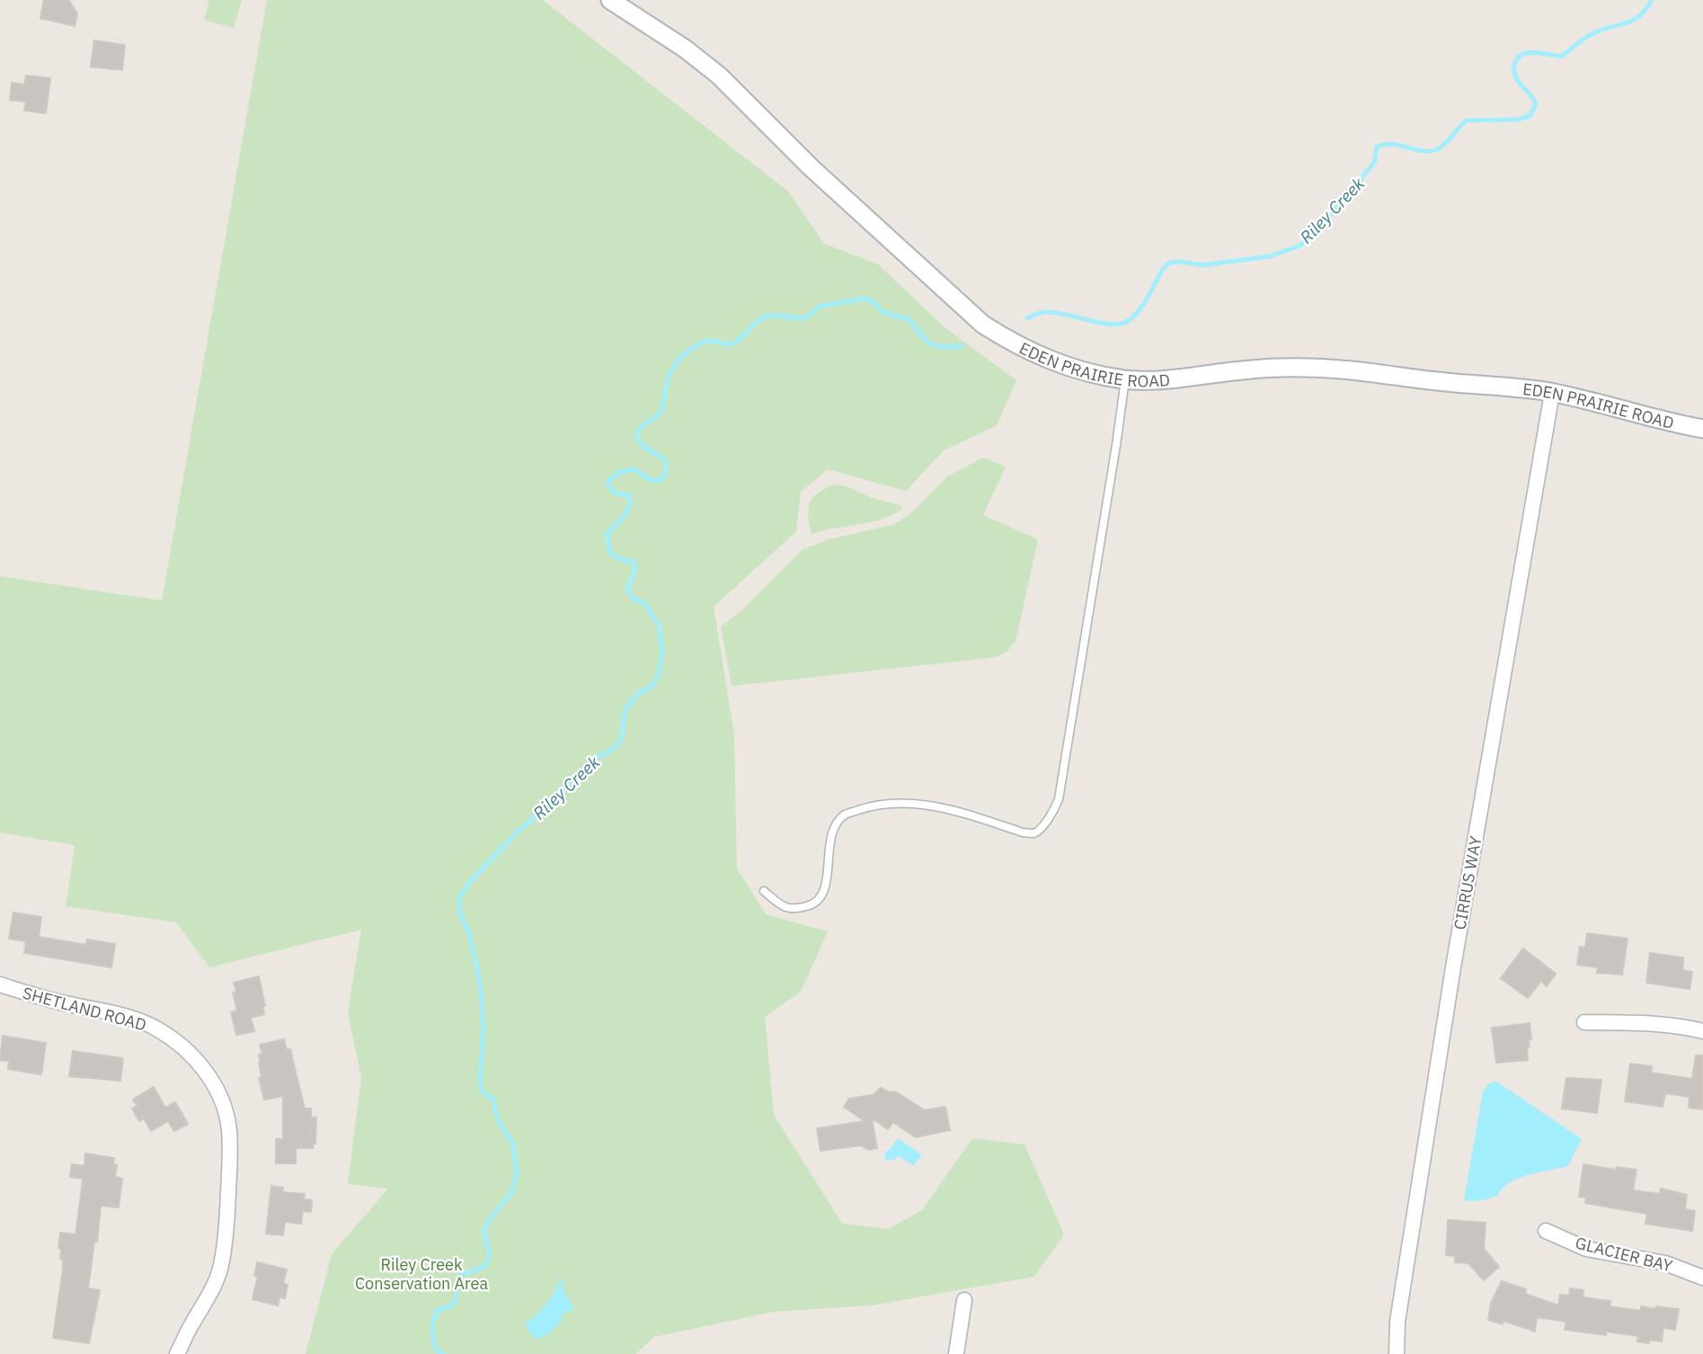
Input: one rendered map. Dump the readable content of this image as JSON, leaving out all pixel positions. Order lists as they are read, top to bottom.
{
  "streets": {
    "street": [
      "EDEN PRAIRIE ROAD",
      "CIRRUS WAY",
      "SHETLAND ROAD",
      "GLACIER BAY"
    ]
  },
  "crossings": [
    ["EDEN PRAIRIE ROAD", "CIRRUS WAY"]
  ],
  "water": ["Riley Creek"],
  "parks": ["Riley Creek Conservation Area"]
}
